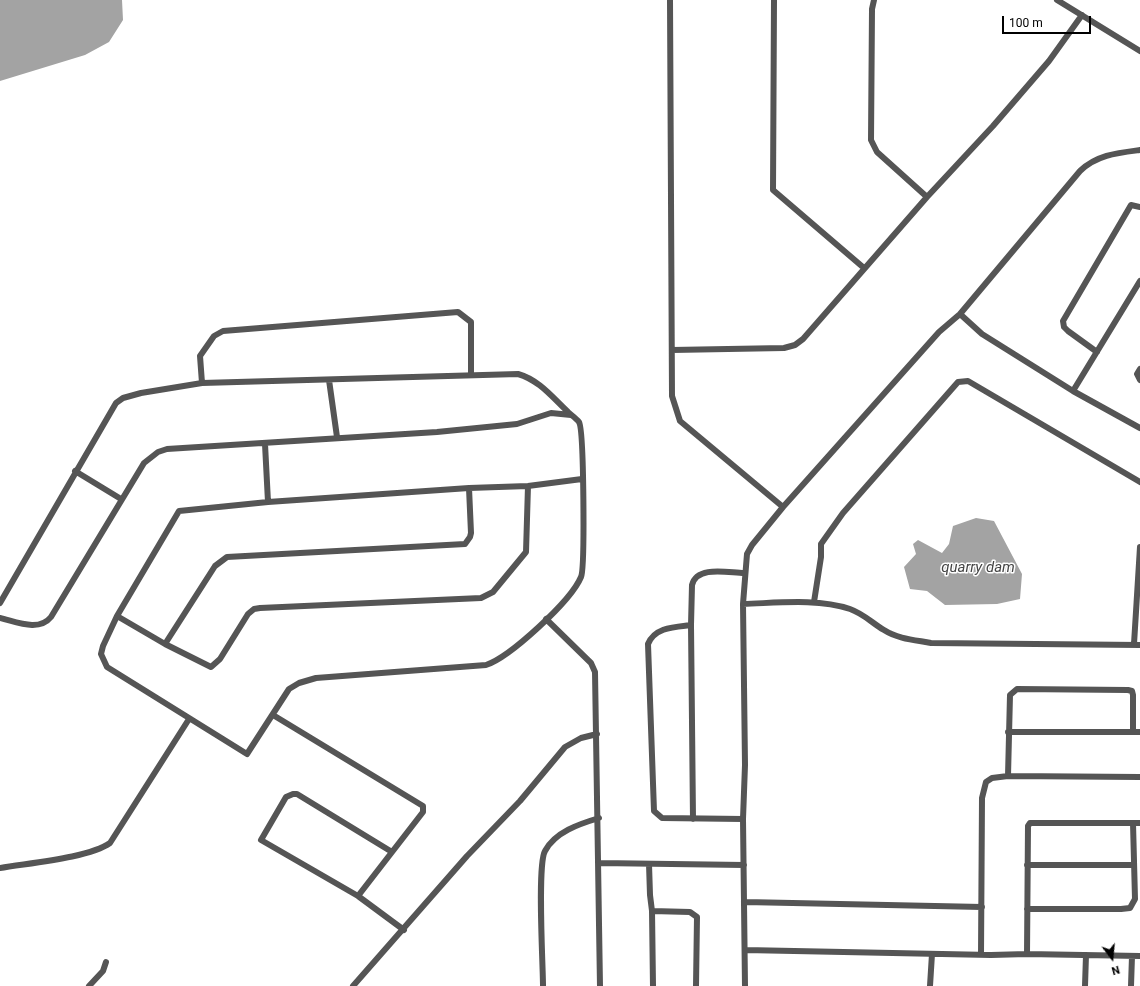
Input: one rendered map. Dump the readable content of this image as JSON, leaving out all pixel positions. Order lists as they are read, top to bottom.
{
  "water": ["quarry dam"],
  "scale_bar": "100 m",
  "north": "bottom"
}
